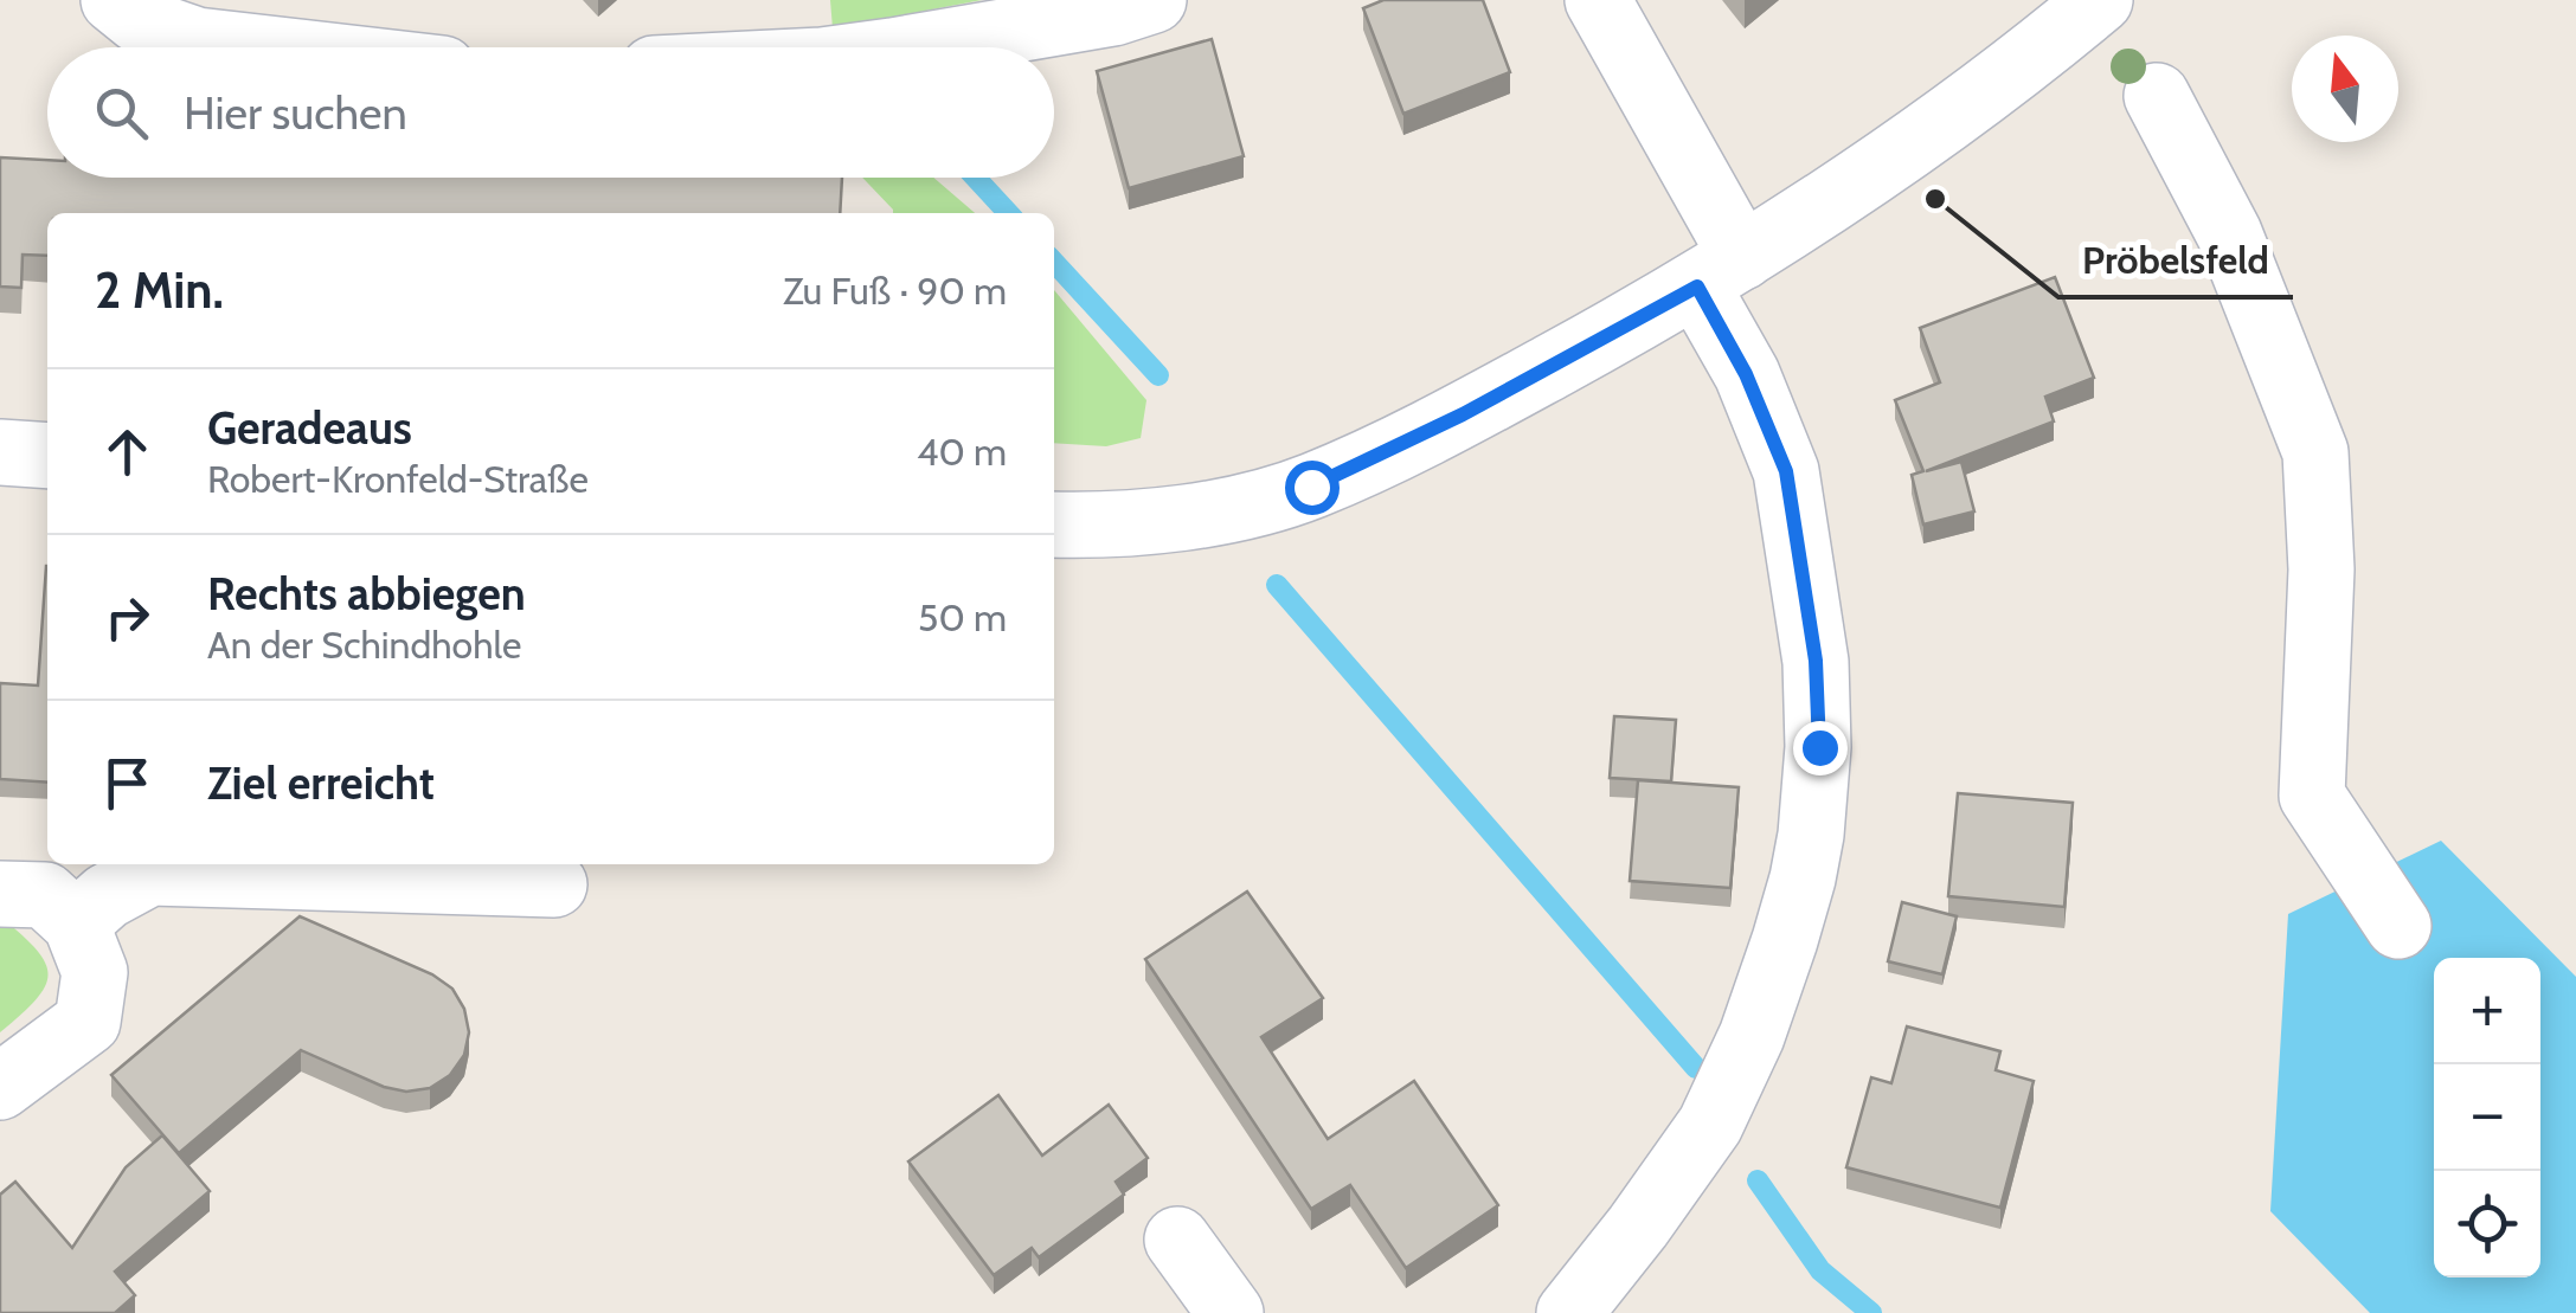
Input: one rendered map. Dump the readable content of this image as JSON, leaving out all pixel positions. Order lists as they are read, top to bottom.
{
  "places": ["Pröbelsfeld"],
  "north": "top",
  "page": {
    "search": "Hier suchen",
    "heading": ["2 Min.", "Zu Fuß · 90 m"],
    "list": [
      ["Geradeaus", "Robert-Kronfeld-Straße", "40 m"],
      ["Rechts abbiegen", "An der Schindhohle", "50 m"],
      "Ziel erreicht"
    ],
    "map_buttons": ["+", "−"]
  }
}
